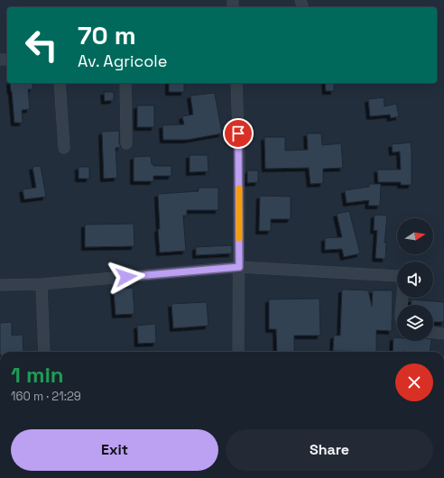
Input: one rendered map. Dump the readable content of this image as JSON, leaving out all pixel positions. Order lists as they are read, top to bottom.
{
  "north": "right",
  "page": {
    "turn": ["70 m", "Av. Agricole"],
    "heading": ["1 min", "160 m · 21:29"],
    "buttons": ["Exit", "Share"]
  }
}
